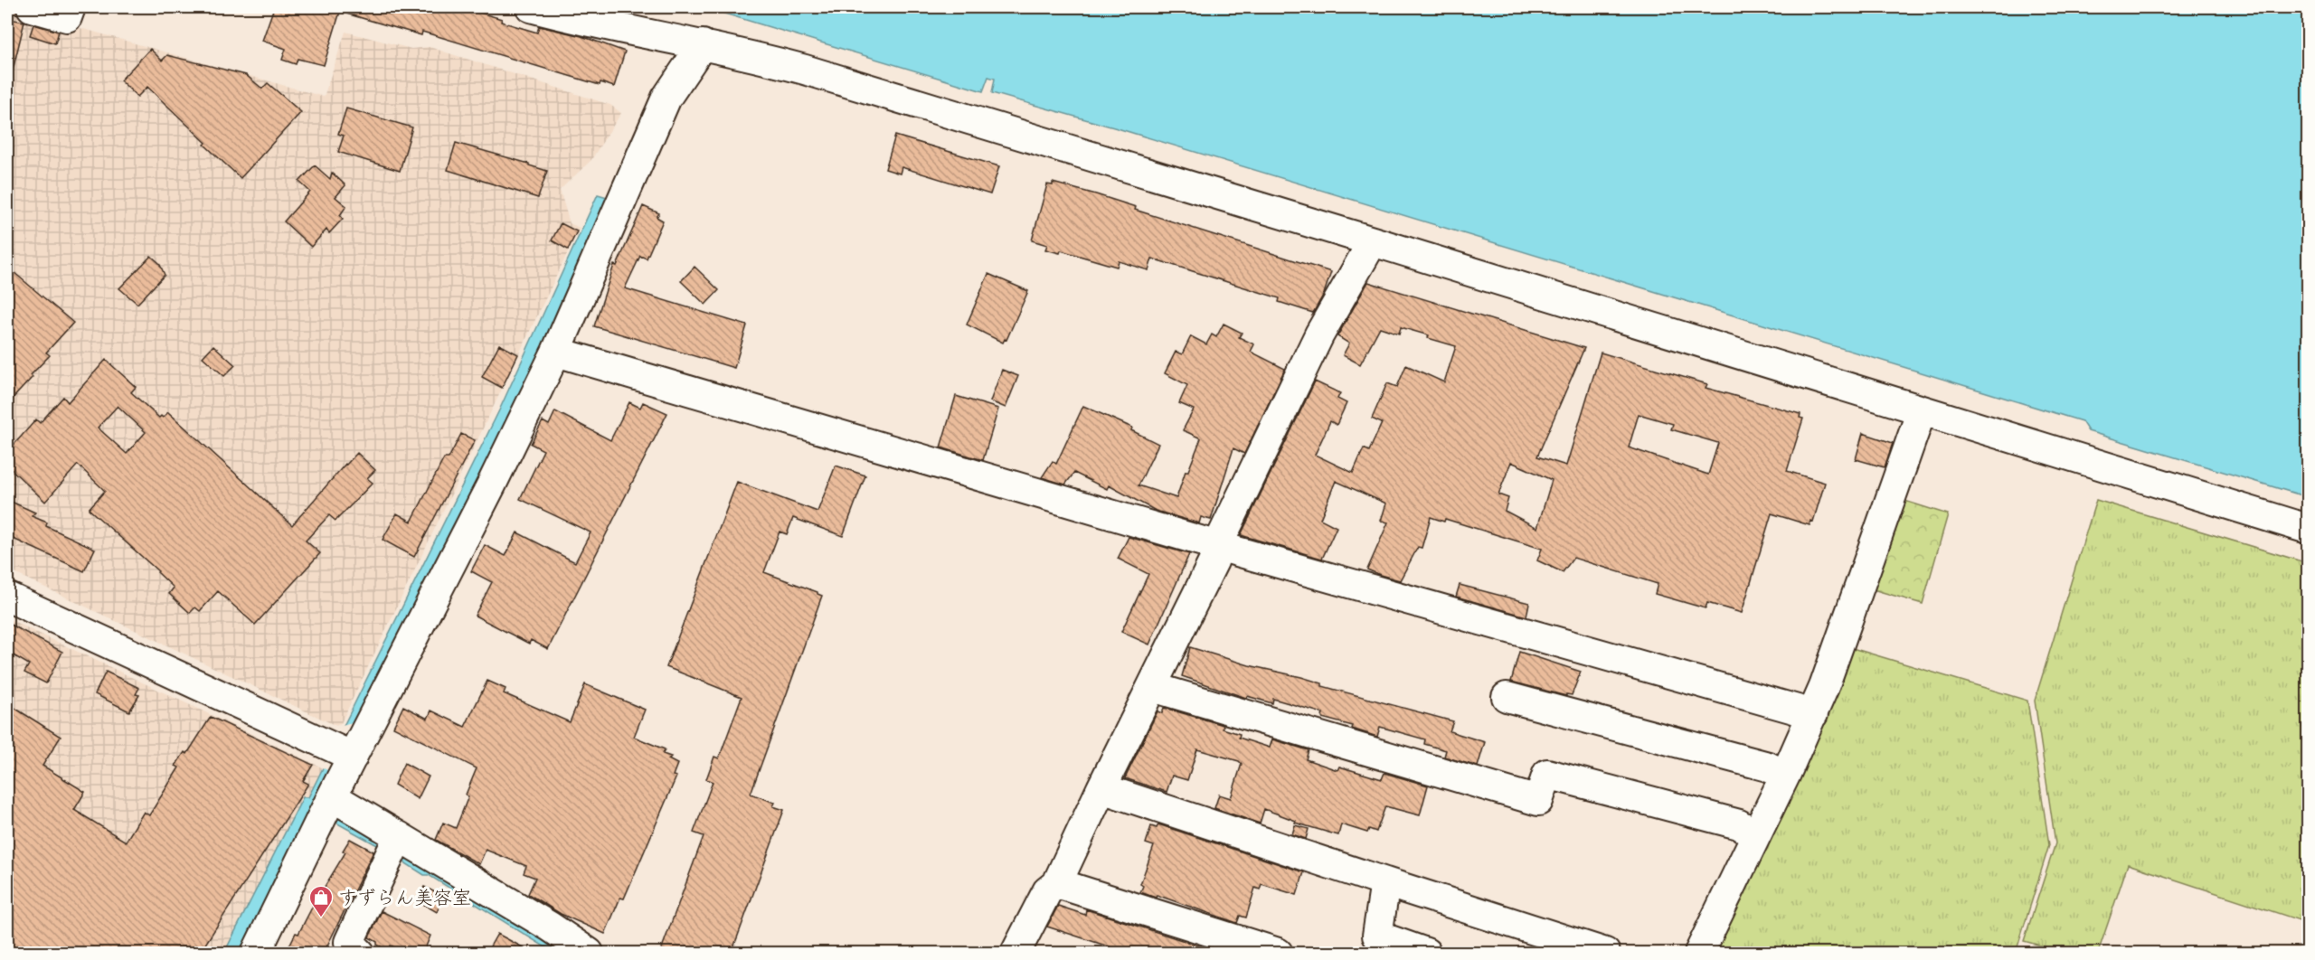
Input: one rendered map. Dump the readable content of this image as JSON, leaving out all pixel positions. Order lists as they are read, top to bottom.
{
  "places": {
    "shop": ["すずらん美容室"]
  }
}
